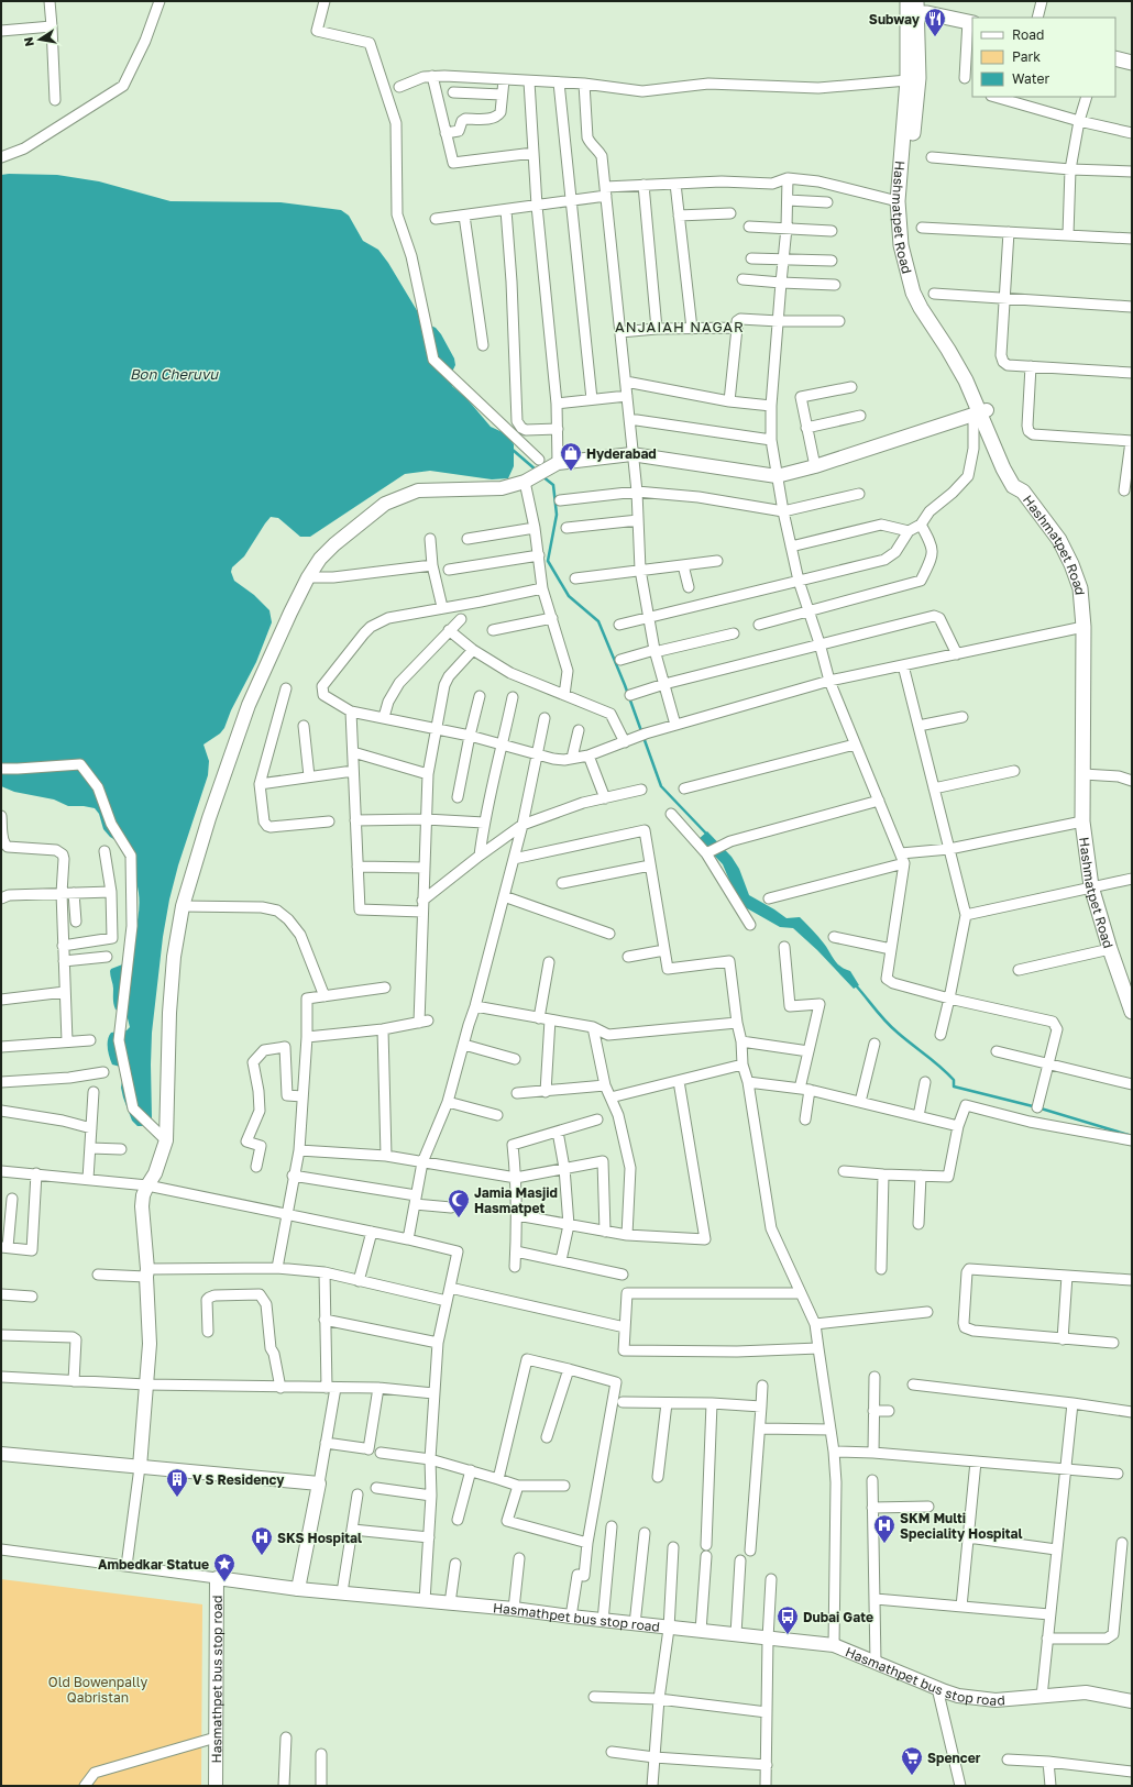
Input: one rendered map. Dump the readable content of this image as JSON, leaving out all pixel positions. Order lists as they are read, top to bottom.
{
  "streets": {
    "main road": ["Hashmatpet Road"],
    "street": ["Hasmathpet bus stop road"]
  },
  "districts": ["ANJAIAH NAGAR"],
  "water": ["Bon Cheruvu"],
  "parks": ["Old Bowenpally Qabristan"],
  "places": {
    "restaurant": ["Subway"],
    "shop": ["Hyderabad"],
    "mosque": ["Jamia Masjid Hasmatpet"],
    "building": ["V S Residency"],
    "hospital": ["SKM Multi Speciality Hospital", "SKS Hospital"],
    "place": ["Ambedkar Statue"],
    "bus stop": ["Dubai Gate"],
    "supermarket": ["Spencer"]
  },
  "legend": ["Road", "Park", "Water"],
  "north": "left"
}
